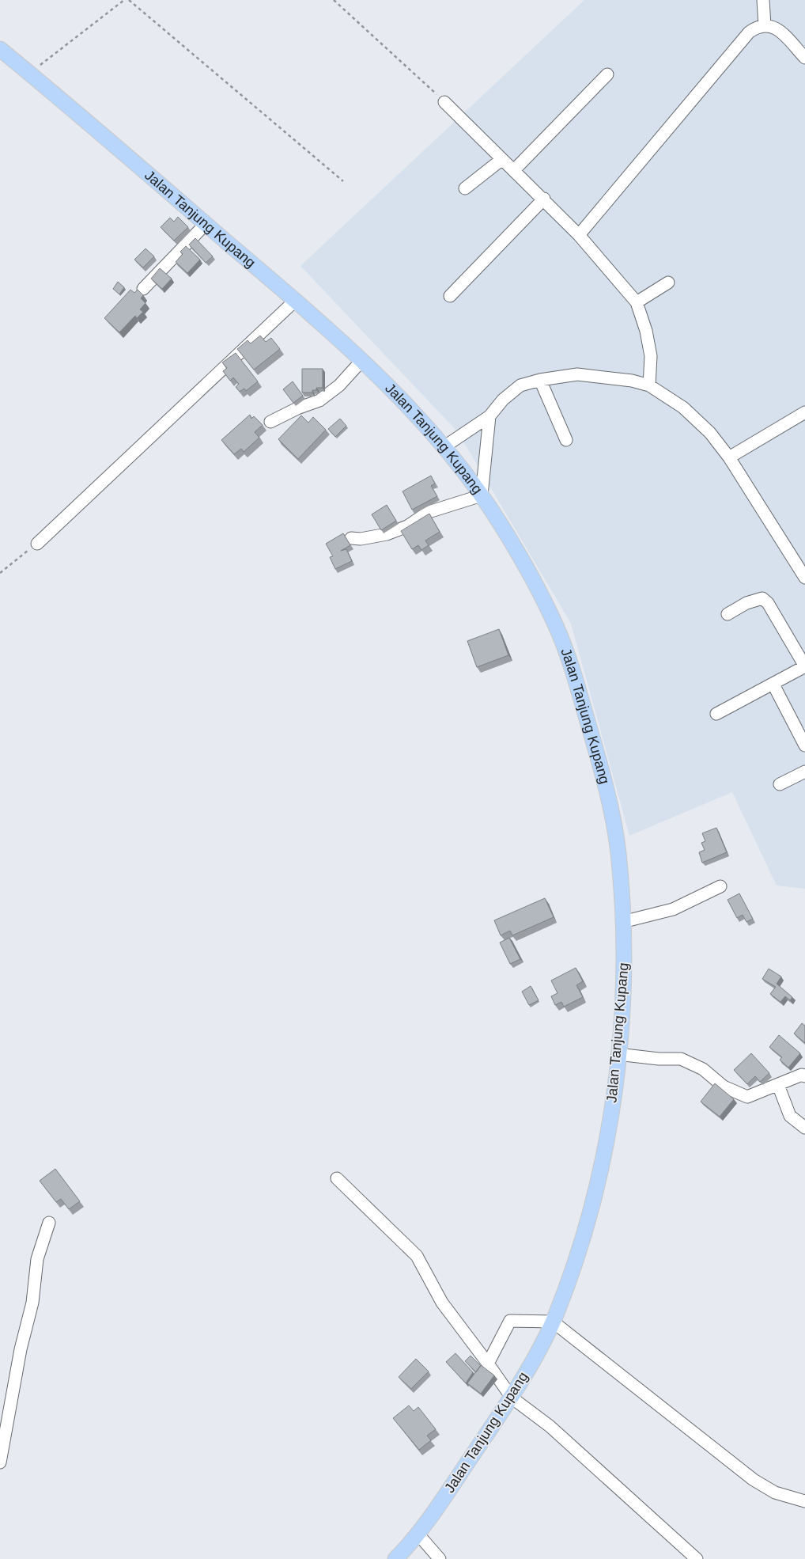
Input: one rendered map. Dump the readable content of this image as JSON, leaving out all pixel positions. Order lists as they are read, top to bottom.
{
  "streets": {
    "main road": ["Jalan Tanjung Kupang"]
  }
}
